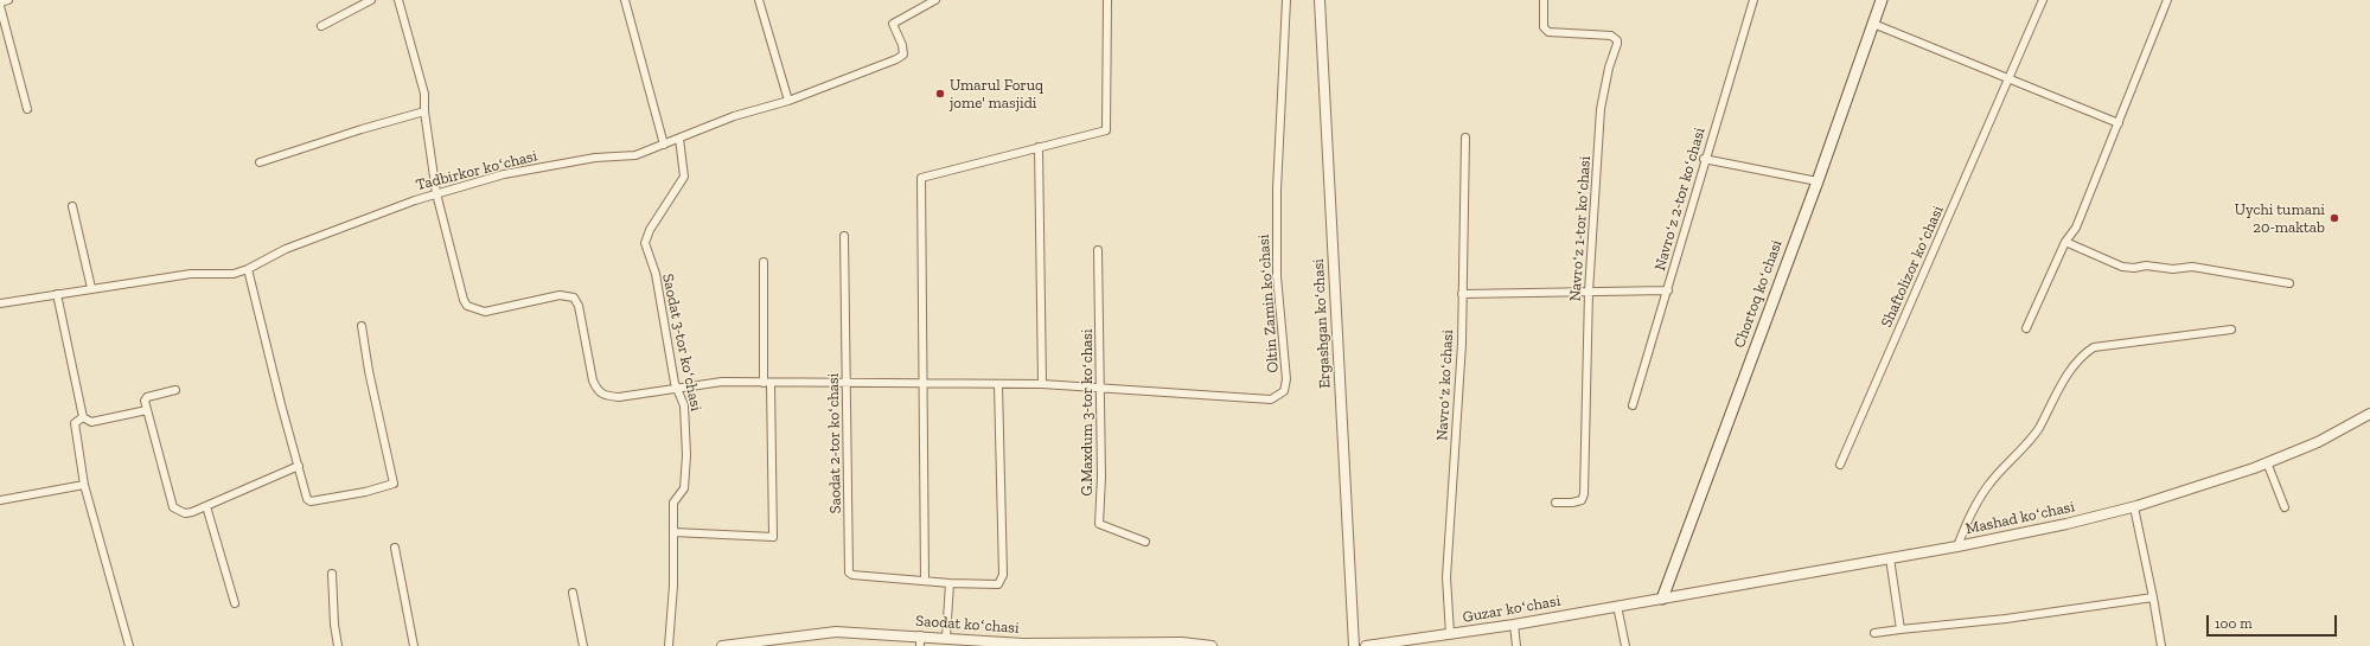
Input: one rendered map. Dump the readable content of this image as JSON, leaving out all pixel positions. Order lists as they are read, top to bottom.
{
  "streets": {
    "main road": ["Chortoq koʻchasi"],
    "street": [
      "Tadbirkor koʻchasi",
      "Navroʻz 2-tor koʻchasi",
      "Navroʻz 1-tor koʻchasi",
      "Shaftolizor koʻchasi",
      "Oltin Zamin koʻchasi",
      "Ergashgan koʻchasi",
      "Saodat 3-tor koʻchasi",
      "Navroʻz koʻchasi",
      "G.Maxdum 3-tor koʻchasi",
      "Saodat 2-tor koʻchasi",
      "Mashad koʻchasi",
      "Guzar koʻchasi",
      "Saodat koʻchasi"
    ]
  },
  "crossings": [
    ["Tadbirkor koʻchasi", "Saodat 3-tor koʻchasi"],
    ["Chortoq koʻchasi", "Mashad koʻchasi"],
    ["Chortoq koʻchasi", "Guzar koʻchasi"],
    ["Oltin Zamin koʻchasi", "G.Maxdum 3-tor koʻchasi"],
    ["Navroʻz koʻchasi", "Guzar koʻchasi"],
    ["Mashad koʻchasi", "Guzar koʻchasi"]
  ],
  "places": ["Umarul Foruq jome' masjidi", "Uychi tumani 20-maktab"],
  "scale_bar": "100 m"
}
